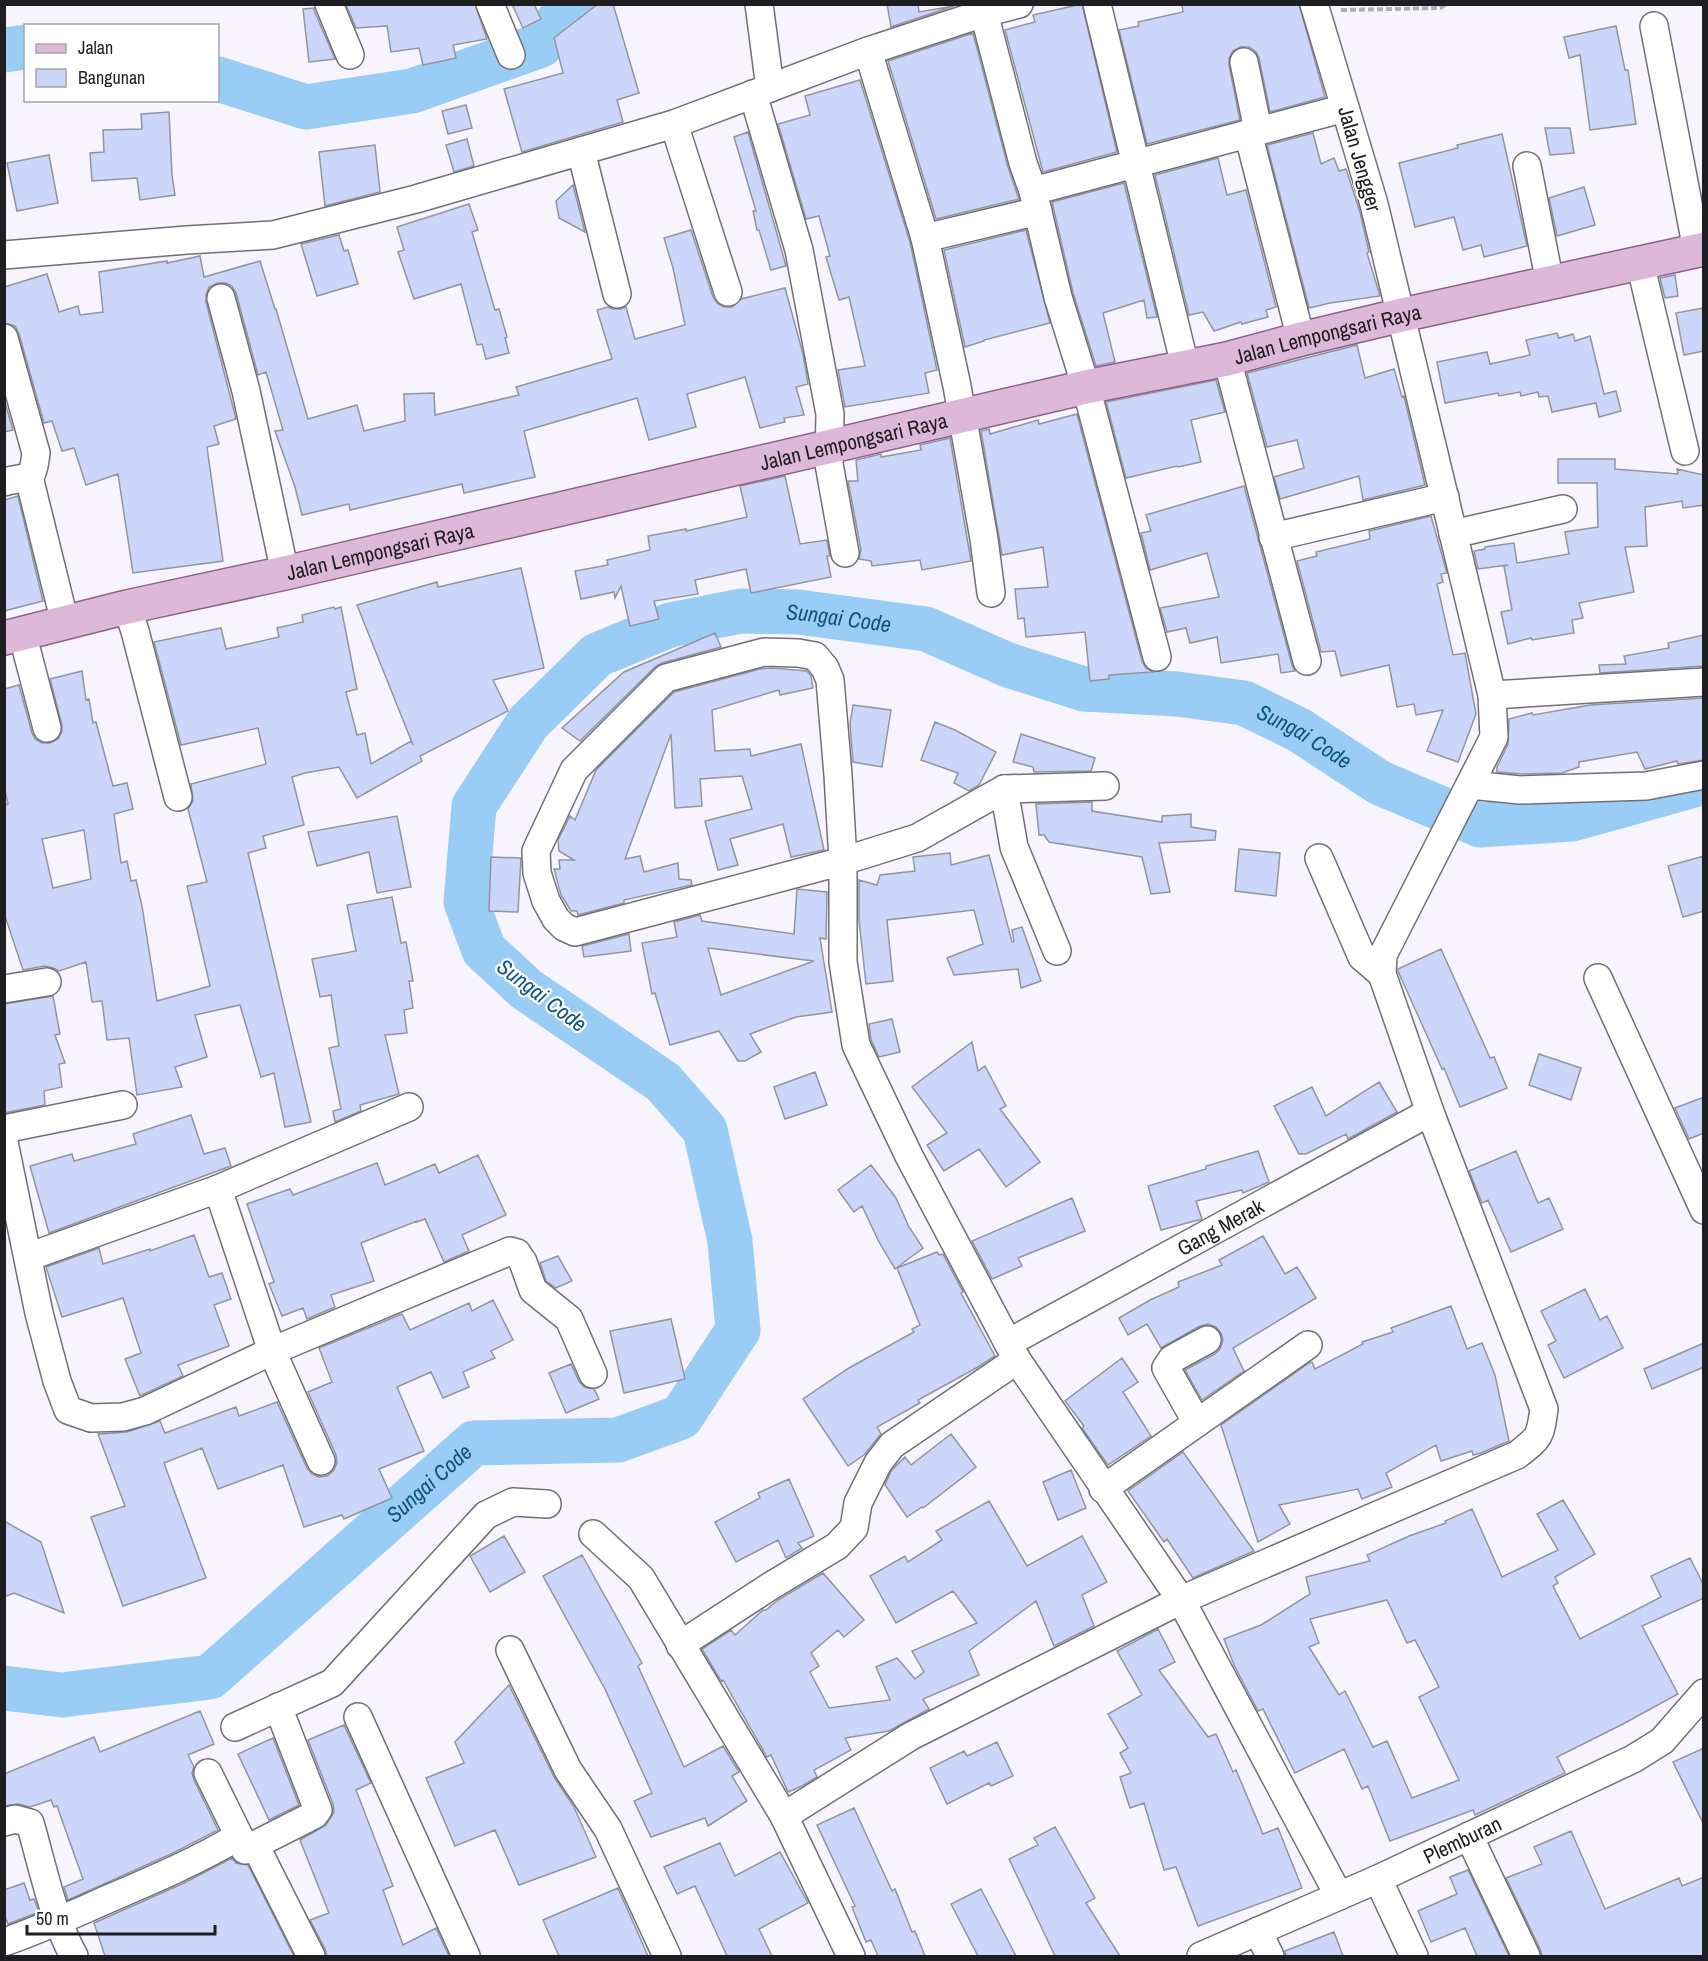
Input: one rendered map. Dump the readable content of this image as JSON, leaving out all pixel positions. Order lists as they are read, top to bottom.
{
  "streets": {
    "main road": ["Jalan Lempongsari Raya"],
    "street": ["Jalan Jengger", "Gang Merak", "Plemburan"]
  },
  "crossings": [
    ["Jalan Jengger", "Jalan Lempongsari Raya"]
  ],
  "water": ["Sungai Code"],
  "legend": ["Jalan", "Bangunan"],
  "scale_bar": "50 m"
}
